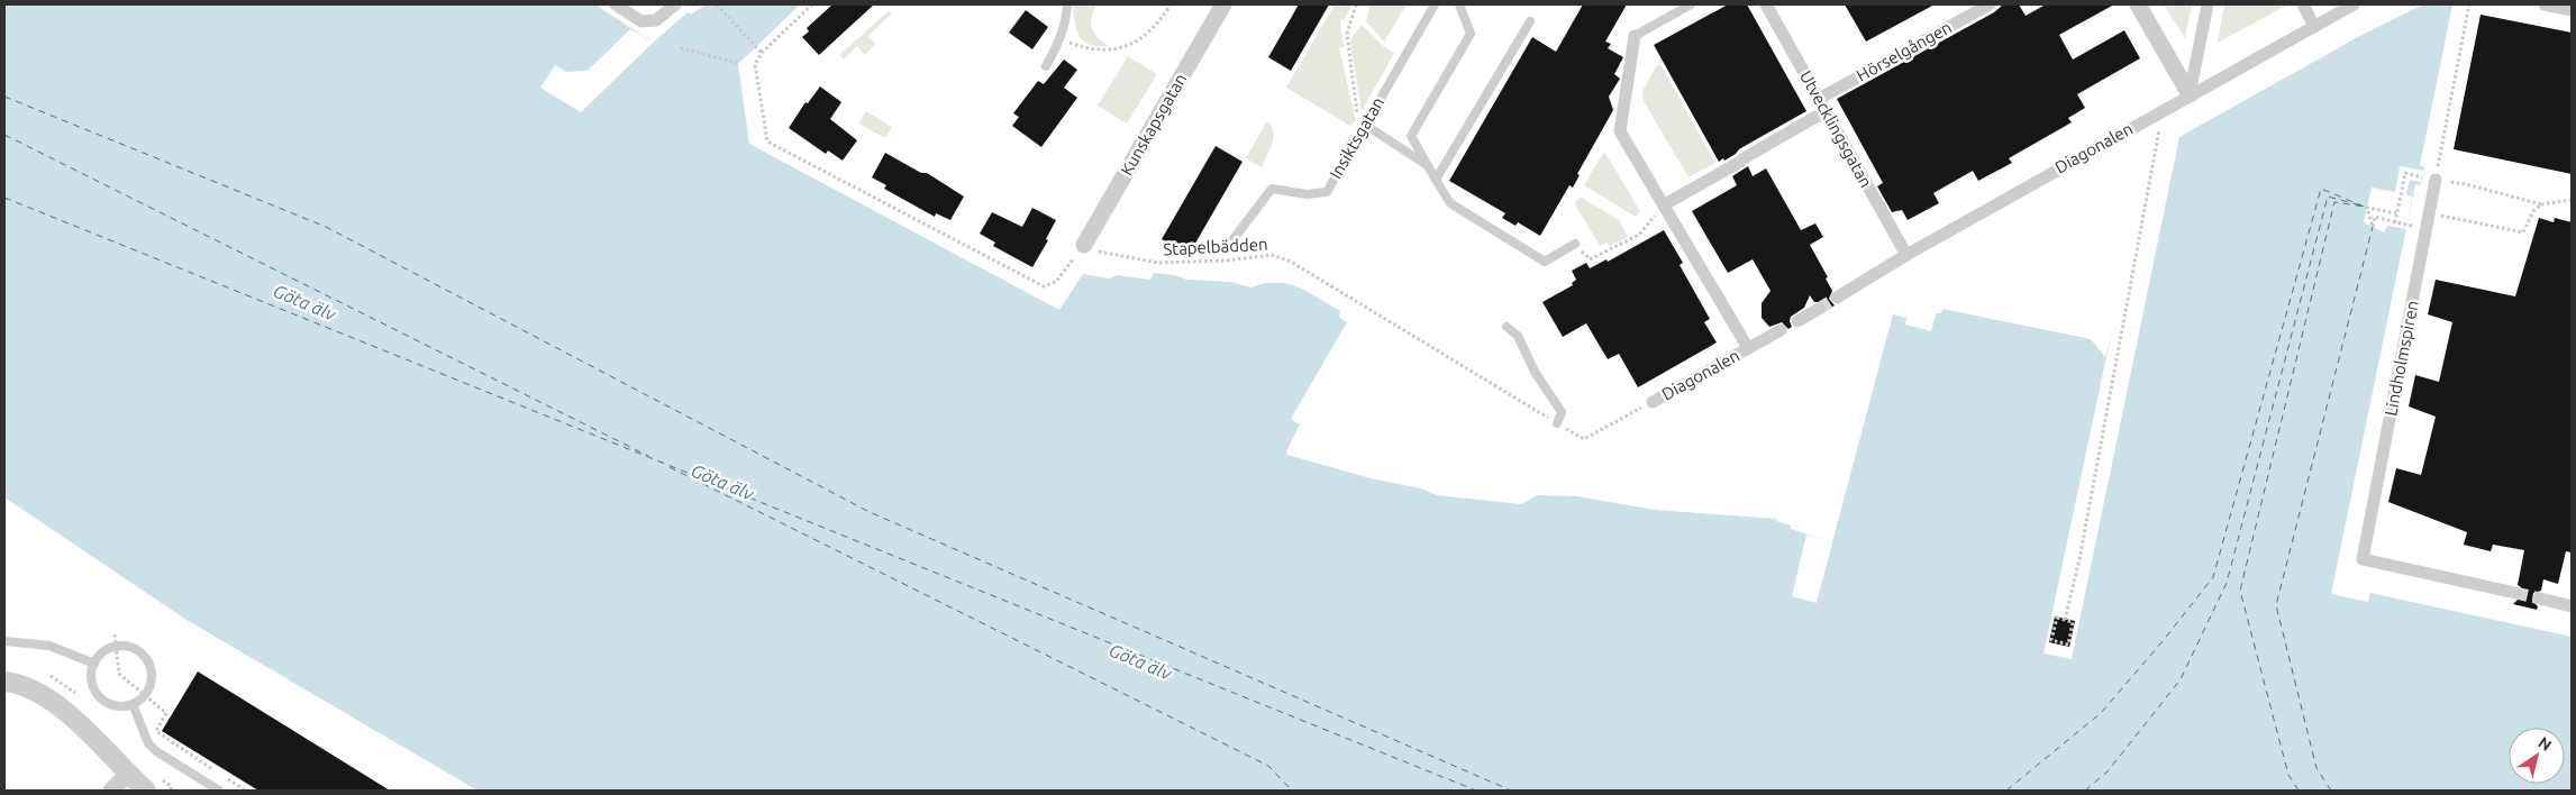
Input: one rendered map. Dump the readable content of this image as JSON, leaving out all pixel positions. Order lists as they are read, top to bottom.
{
  "streets": {
    "street": [
      "Hörselgången",
      "Kunskapsgatan",
      "Utvecklingsgatan",
      "Diagonalen",
      "Lindholmspiren"
    ],
    "lane": ["Insiktsgatan"],
    "path": ["Stapelbädden"]
  },
  "crossings": [
    ["Hörselgången", "Utvecklingsgatan"],
    ["Hörselgången", "Diagonalen"],
    ["Kunskapsgatan", "Stapelbädden"],
    ["Utvecklingsgatan", "Diagonalen"],
    ["Diagonalen", "Stapelbädden"]
  ],
  "water": ["Göta älv"],
  "north": "top right"
}
